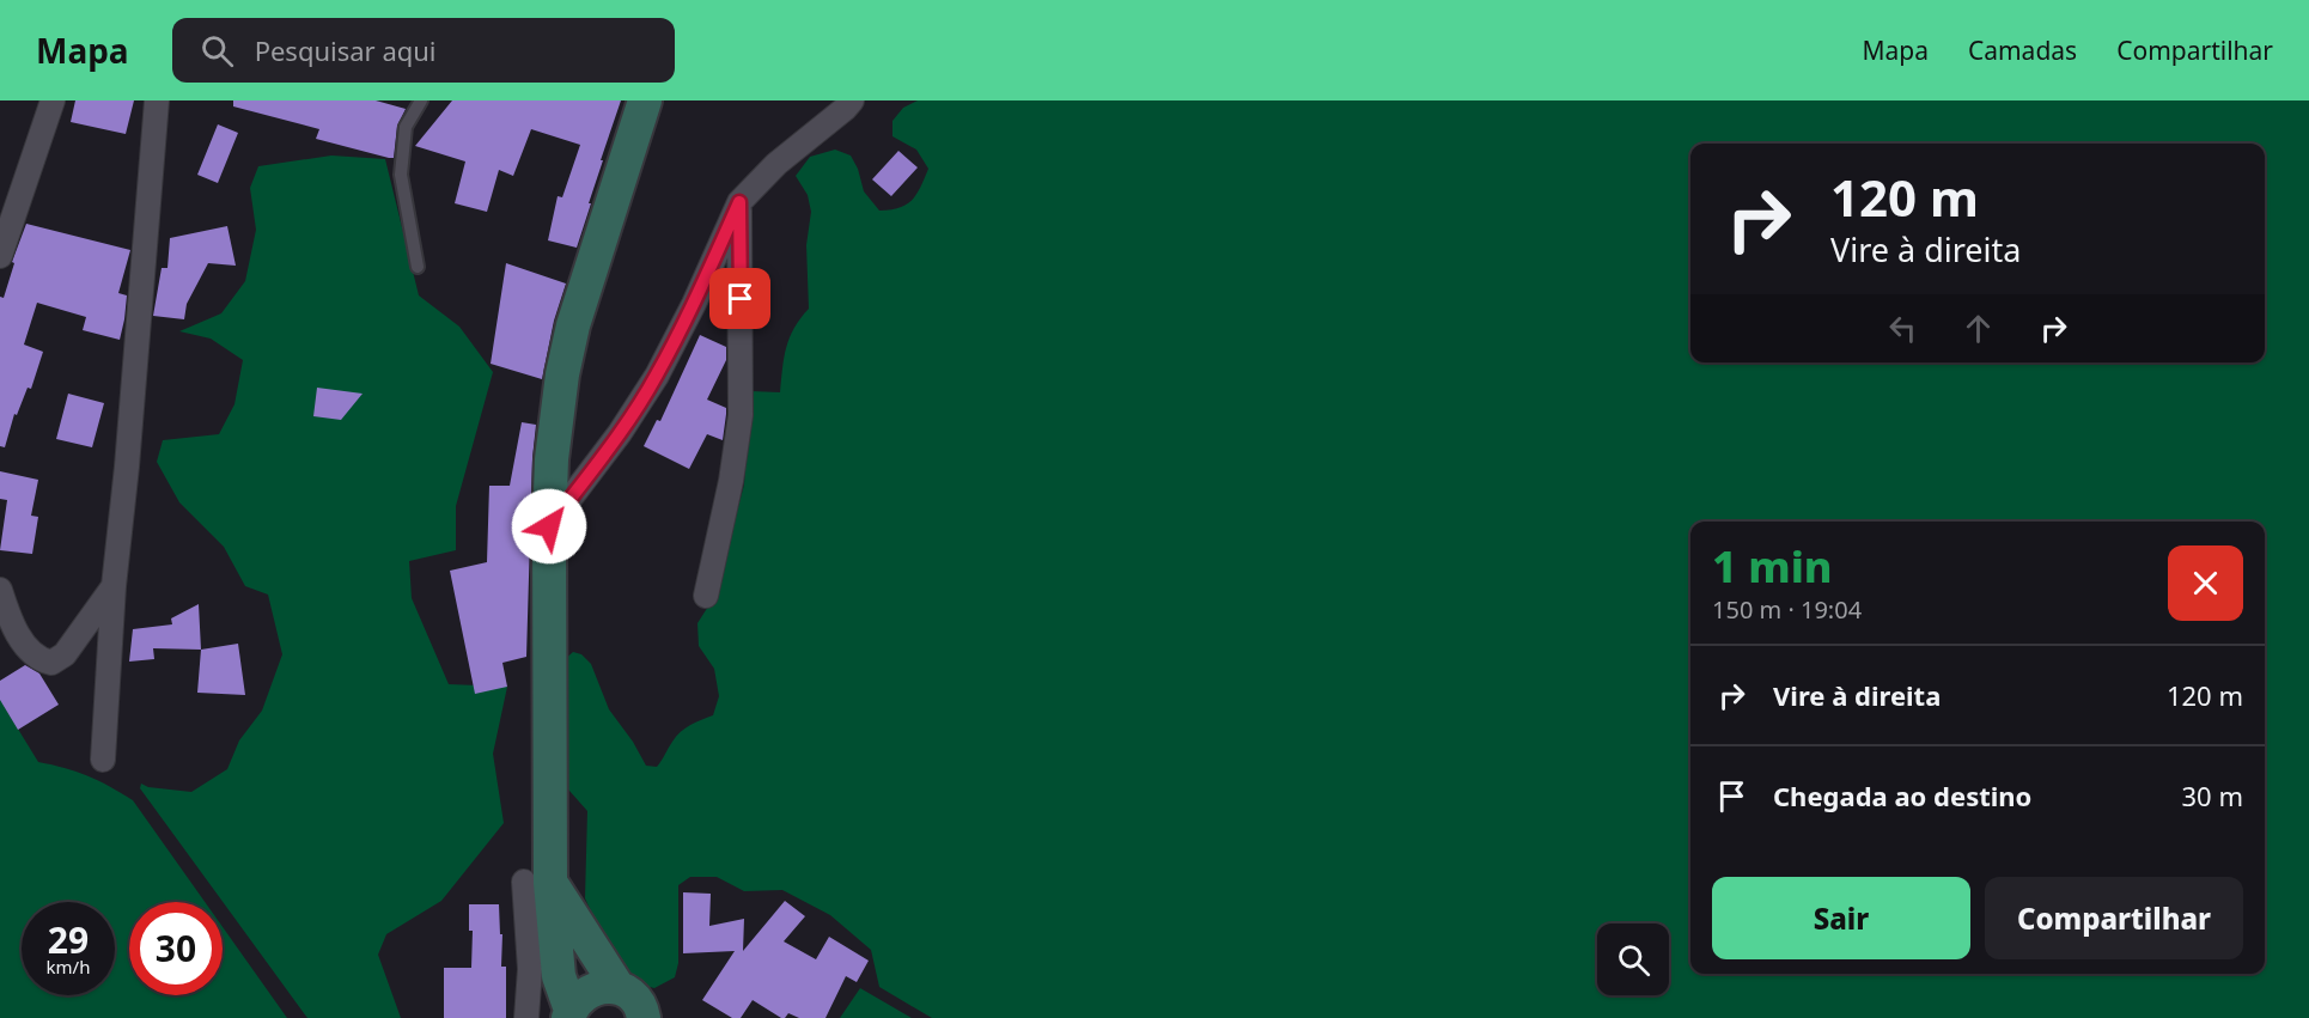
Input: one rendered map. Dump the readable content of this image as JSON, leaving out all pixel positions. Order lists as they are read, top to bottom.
{
  "page": {
    "header": "Mapa",
    "search": "Pesquisar aqui",
    "nav": ["Mapa", "Camadas", "Compartilhar"],
    "turn": ["120 m", "Vire à direita"],
    "heading": ["1 min", "150 m · 19:04"],
    "list": [
      {
        "name": "Vire à direita",
        "value": "120 m"
      },
      {
        "name": "Chegada ao destino",
        "value": "30 m"
      }
    ],
    "buttons": ["Sair", "Compartilhar"],
    "speed": "29 km/h",
    "limit": "30"
  }
}
